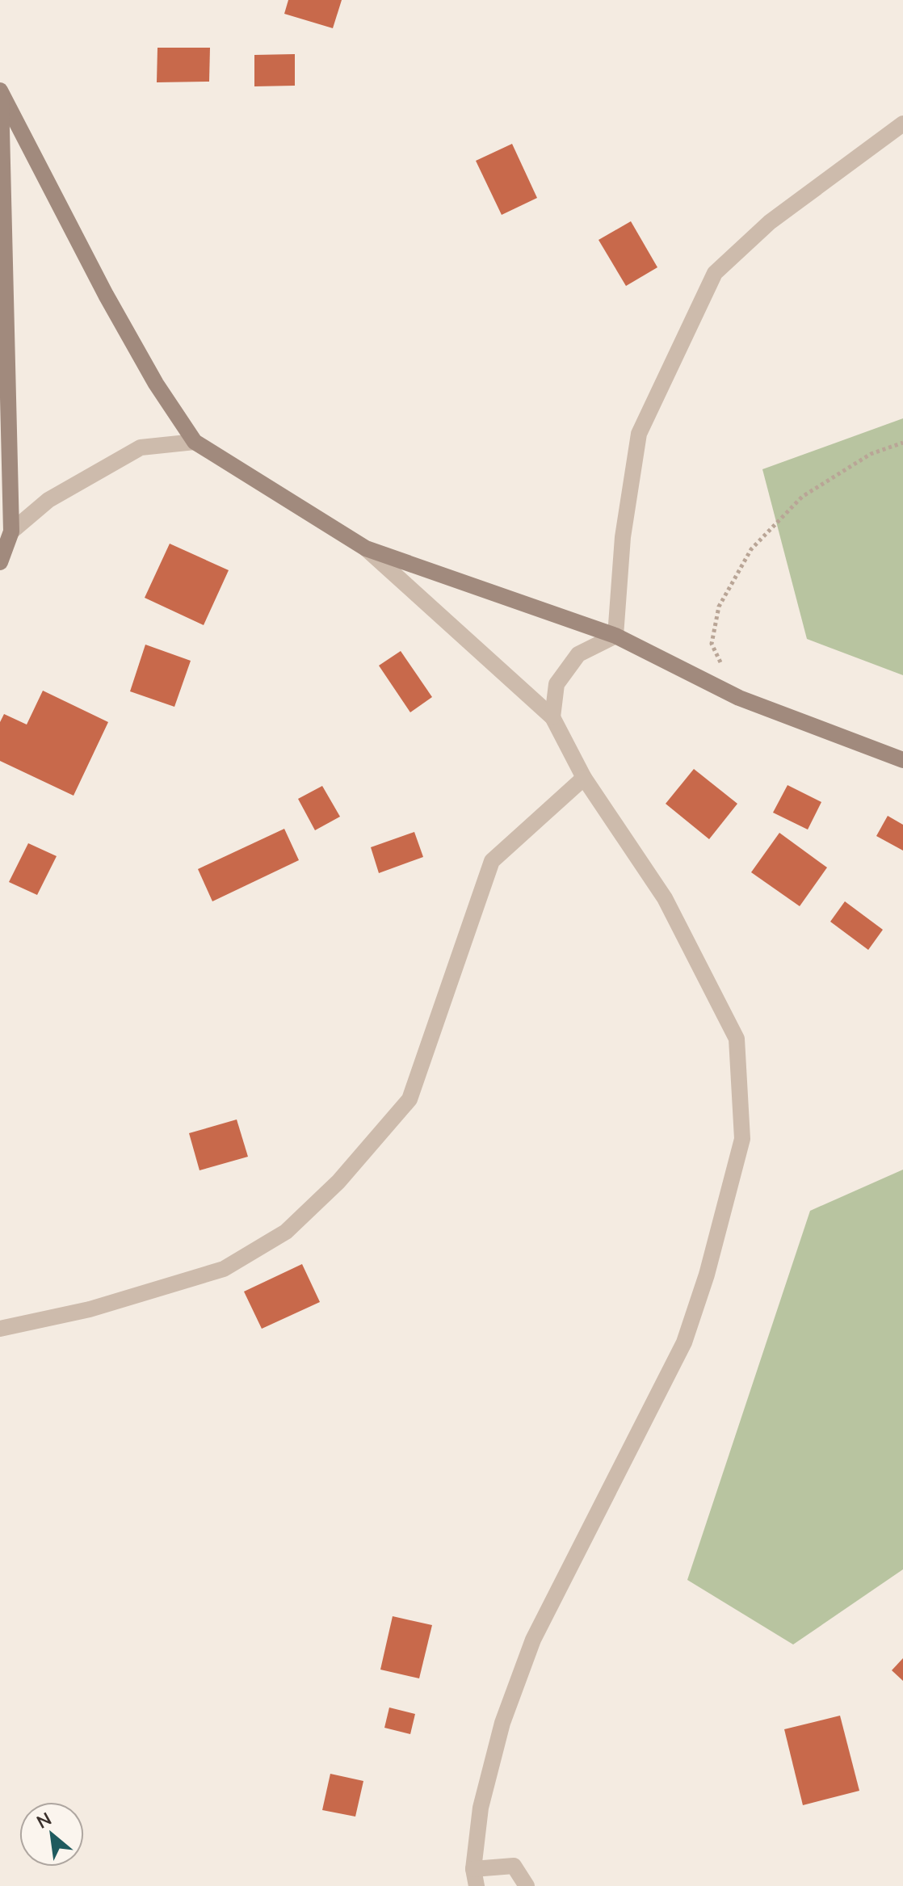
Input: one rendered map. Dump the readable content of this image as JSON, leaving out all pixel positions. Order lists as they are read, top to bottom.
{
  "north": "top left"
}
